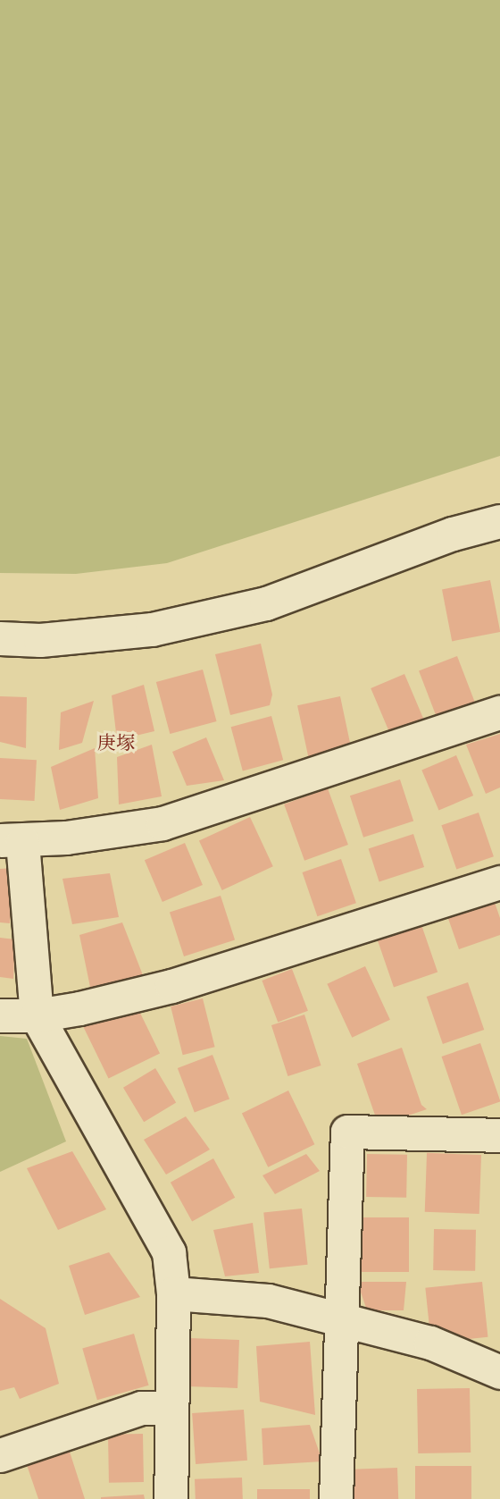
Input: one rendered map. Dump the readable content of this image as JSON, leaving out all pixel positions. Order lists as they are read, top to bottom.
{
  "districts": ["庚塚"]
}
